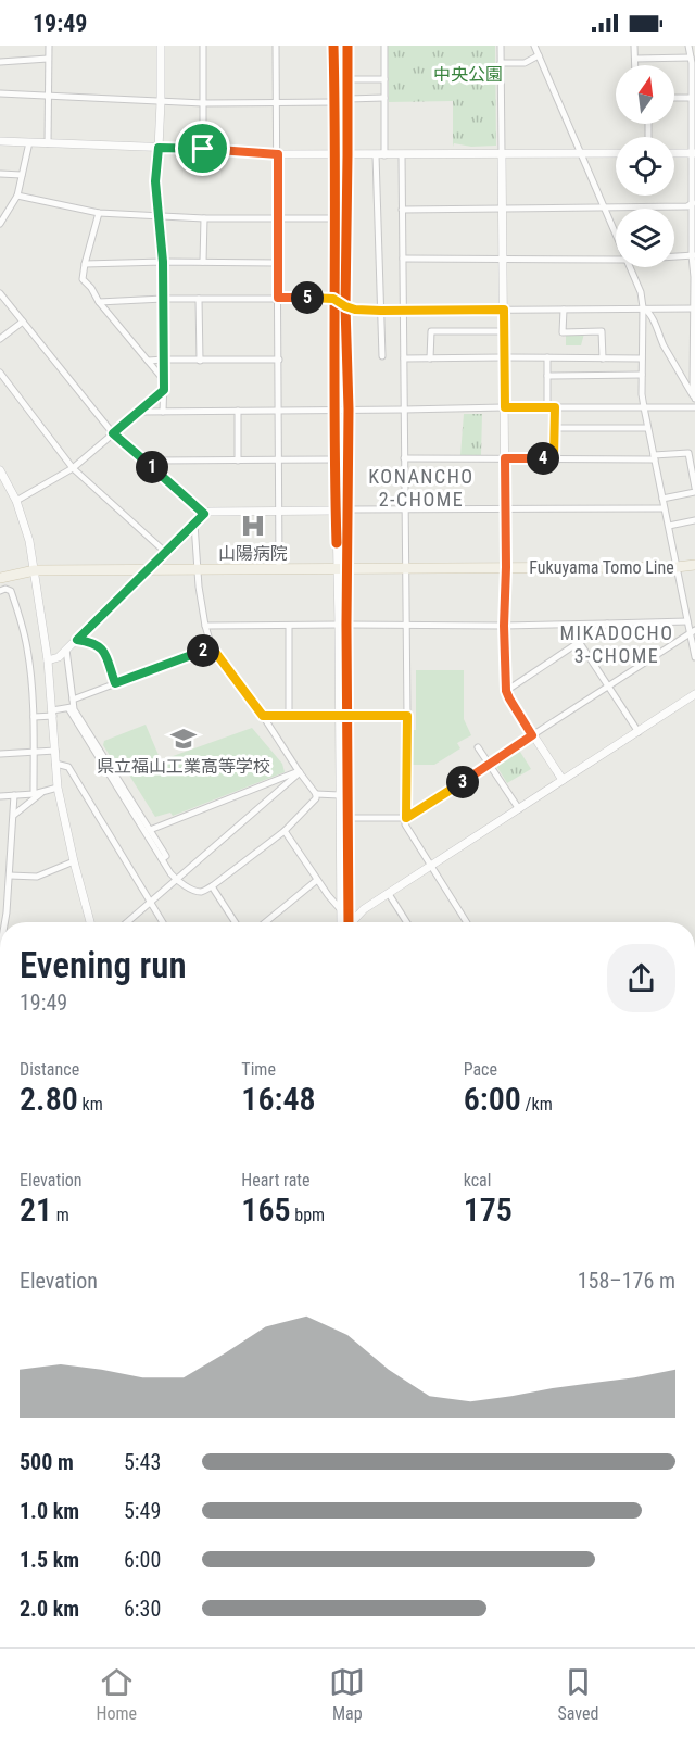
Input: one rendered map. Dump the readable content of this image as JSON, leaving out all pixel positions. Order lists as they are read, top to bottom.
{
  "streets": {
    "main road": ["Fukuyama Tomo Line"]
  },
  "districts": ["KONANCHO 2-CHOME", "MIKADOCHO 3-CHOME"],
  "parks": ["中央公園"],
  "places": {
    "hospital": ["山陽病院"],
    "school or university": ["県立福山工業高等学校"]
  },
  "north": "top",
  "page": {
    "status": "19:49",
    "pins": [
      "5",
      "4",
      "1",
      "2",
      "3"
    ],
    "heading": ["Evening run", "19:49"],
    "stats": [
      ["Distance", "2.80 km"],
      ["Time", "16:48"],
      ["Pace", "6:00 /km"],
      ["Elevation", "21 m"],
      ["Heart rate", "165 bpm"],
      ["kcal", "175"]
    ],
    "chart": ["Elevation", "158–176 m"],
    "list": [
      {
        "name": "500 m",
        "note": "5:43"
      },
      {
        "name": "1.0 km",
        "note": "5:49"
      },
      {
        "name": "1.5 km",
        "note": "6:00"
      },
      {
        "name": "2.0 km",
        "note": "6:30"
      }
    ],
    "tabs": ["Home", "Map", "Saved"]
  }
}
